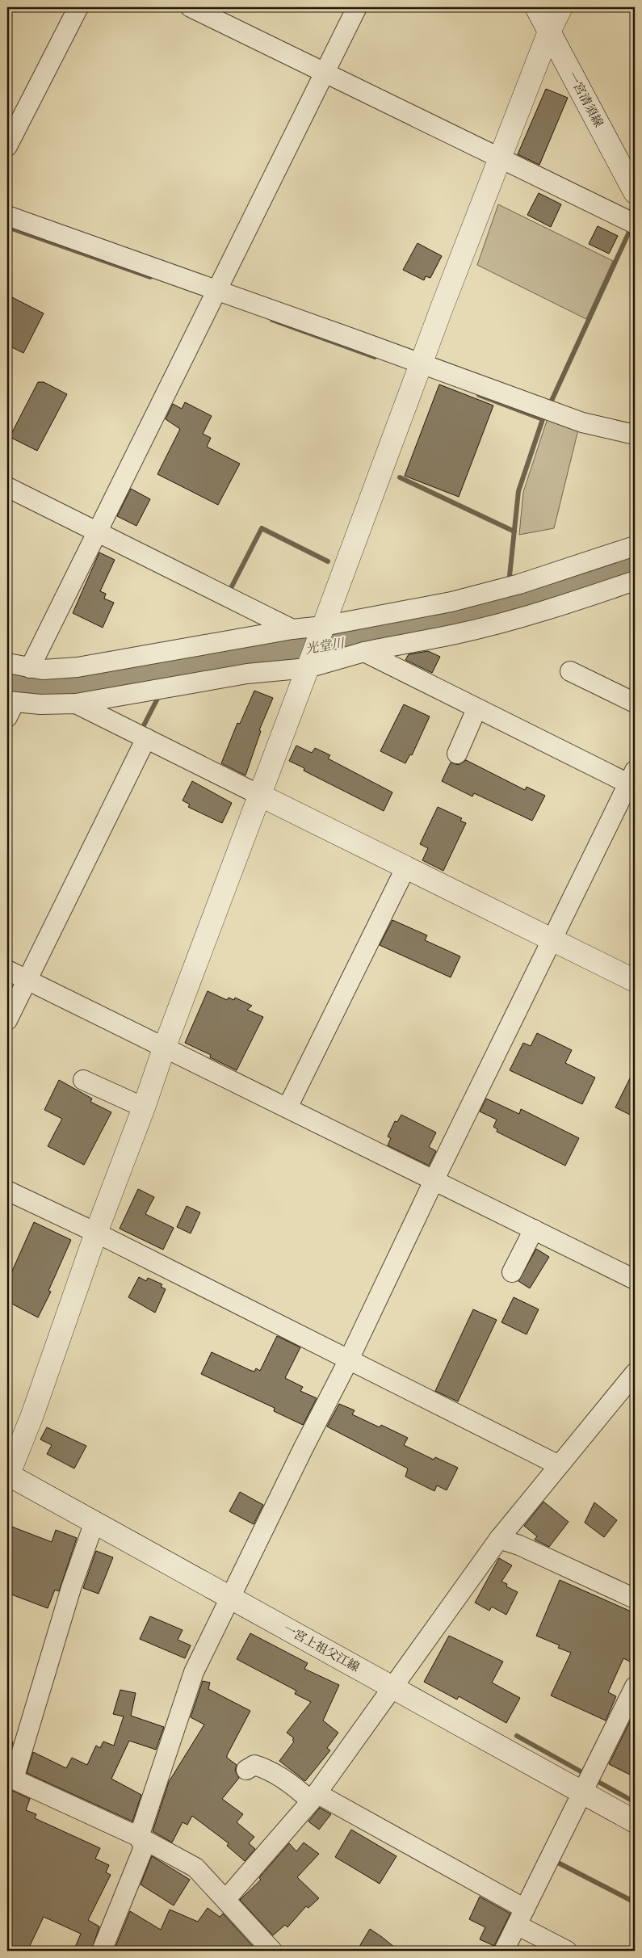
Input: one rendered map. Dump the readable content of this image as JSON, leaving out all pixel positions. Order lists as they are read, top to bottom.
{
  "streets": {
    "street": ["一宮清須線", "一宮上祖父江線"]
  },
  "water": ["光堂川"]
}
